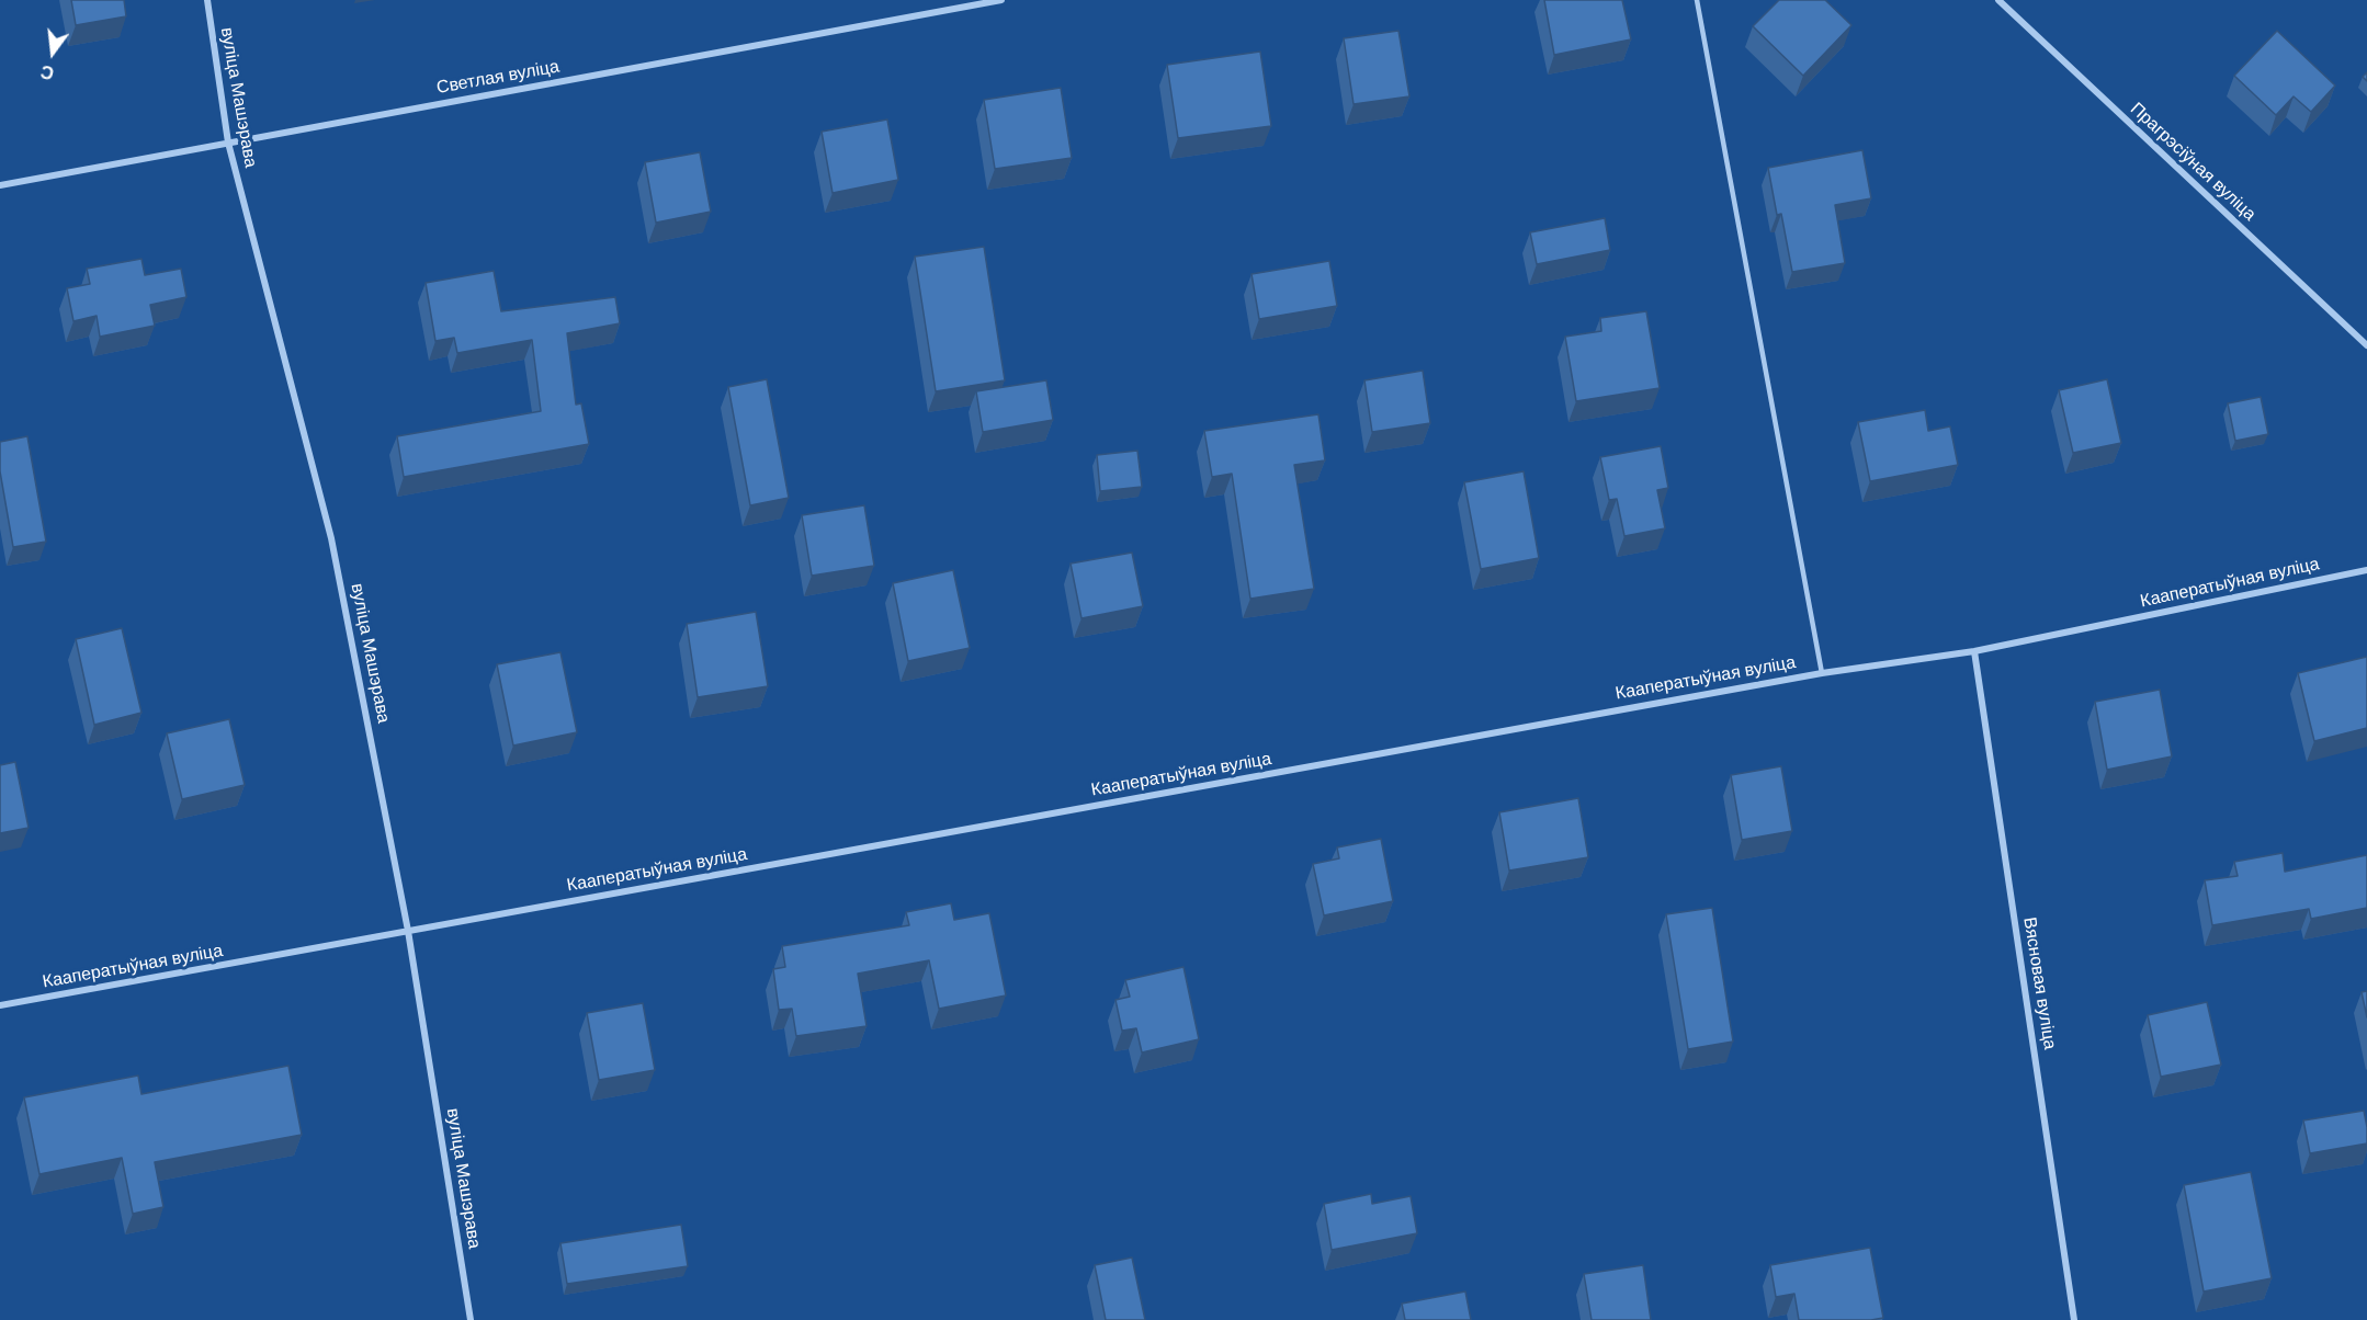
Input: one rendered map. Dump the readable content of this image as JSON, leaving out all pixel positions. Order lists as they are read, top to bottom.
{
  "streets": {
    "street": [
      "Светлая вуліца",
      "вуліца Машэрава",
      "Прагрэсіўная вуліца",
      "Кааператыўная вуліца",
      "Вясновая вуліца"
    ]
  },
  "crossings": [
    ["Светлая вуліца", "вуліца Машэрава"],
    ["вуліца Машэрава", "Кааператыўная вуліца"],
    ["Кааператыўная вуліца", "Вясновая вуліца"]
  ],
  "north": "bottom"
}
